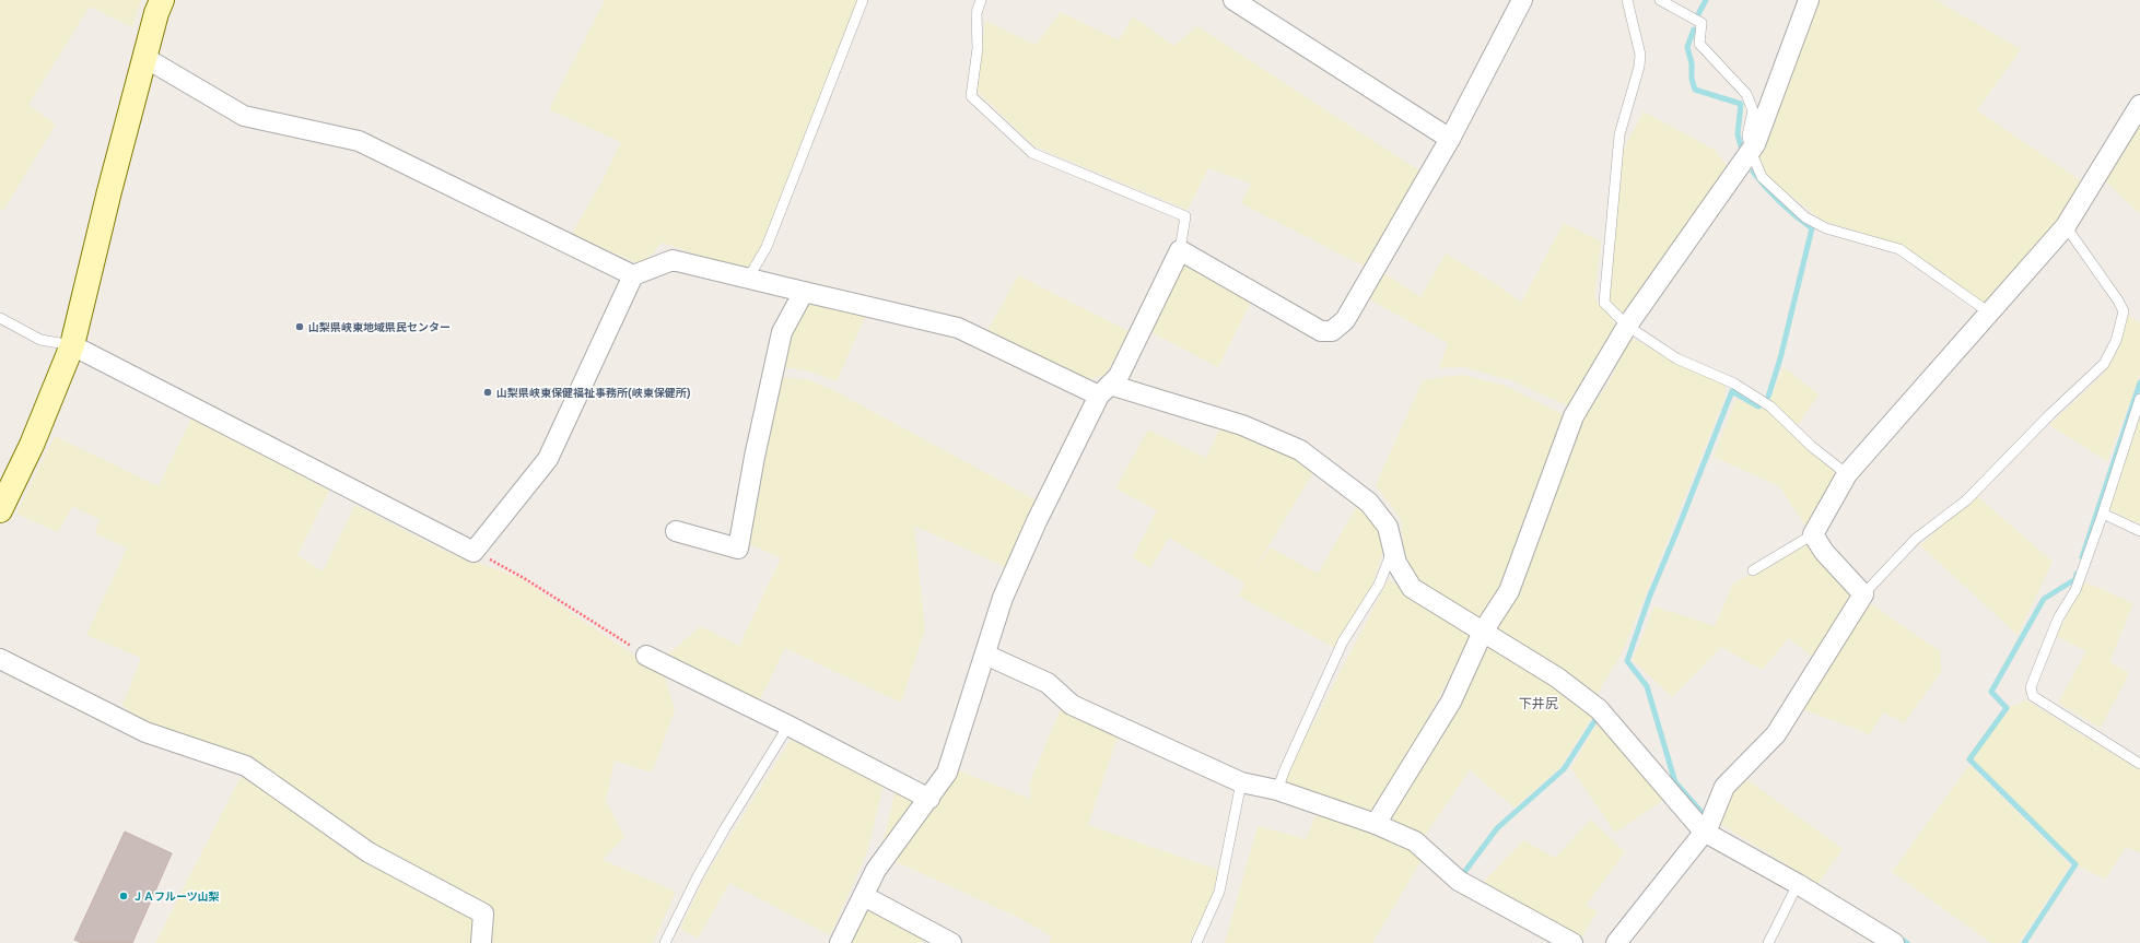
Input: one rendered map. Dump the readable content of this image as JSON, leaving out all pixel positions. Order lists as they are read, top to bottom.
{
  "districts": ["下井尻"],
  "places": ["山梨県峡東地域県民センター", "山梨県峡東保健福祉事務所(峡東保健所)", "ＪＡフルーツ山梨"]
}
